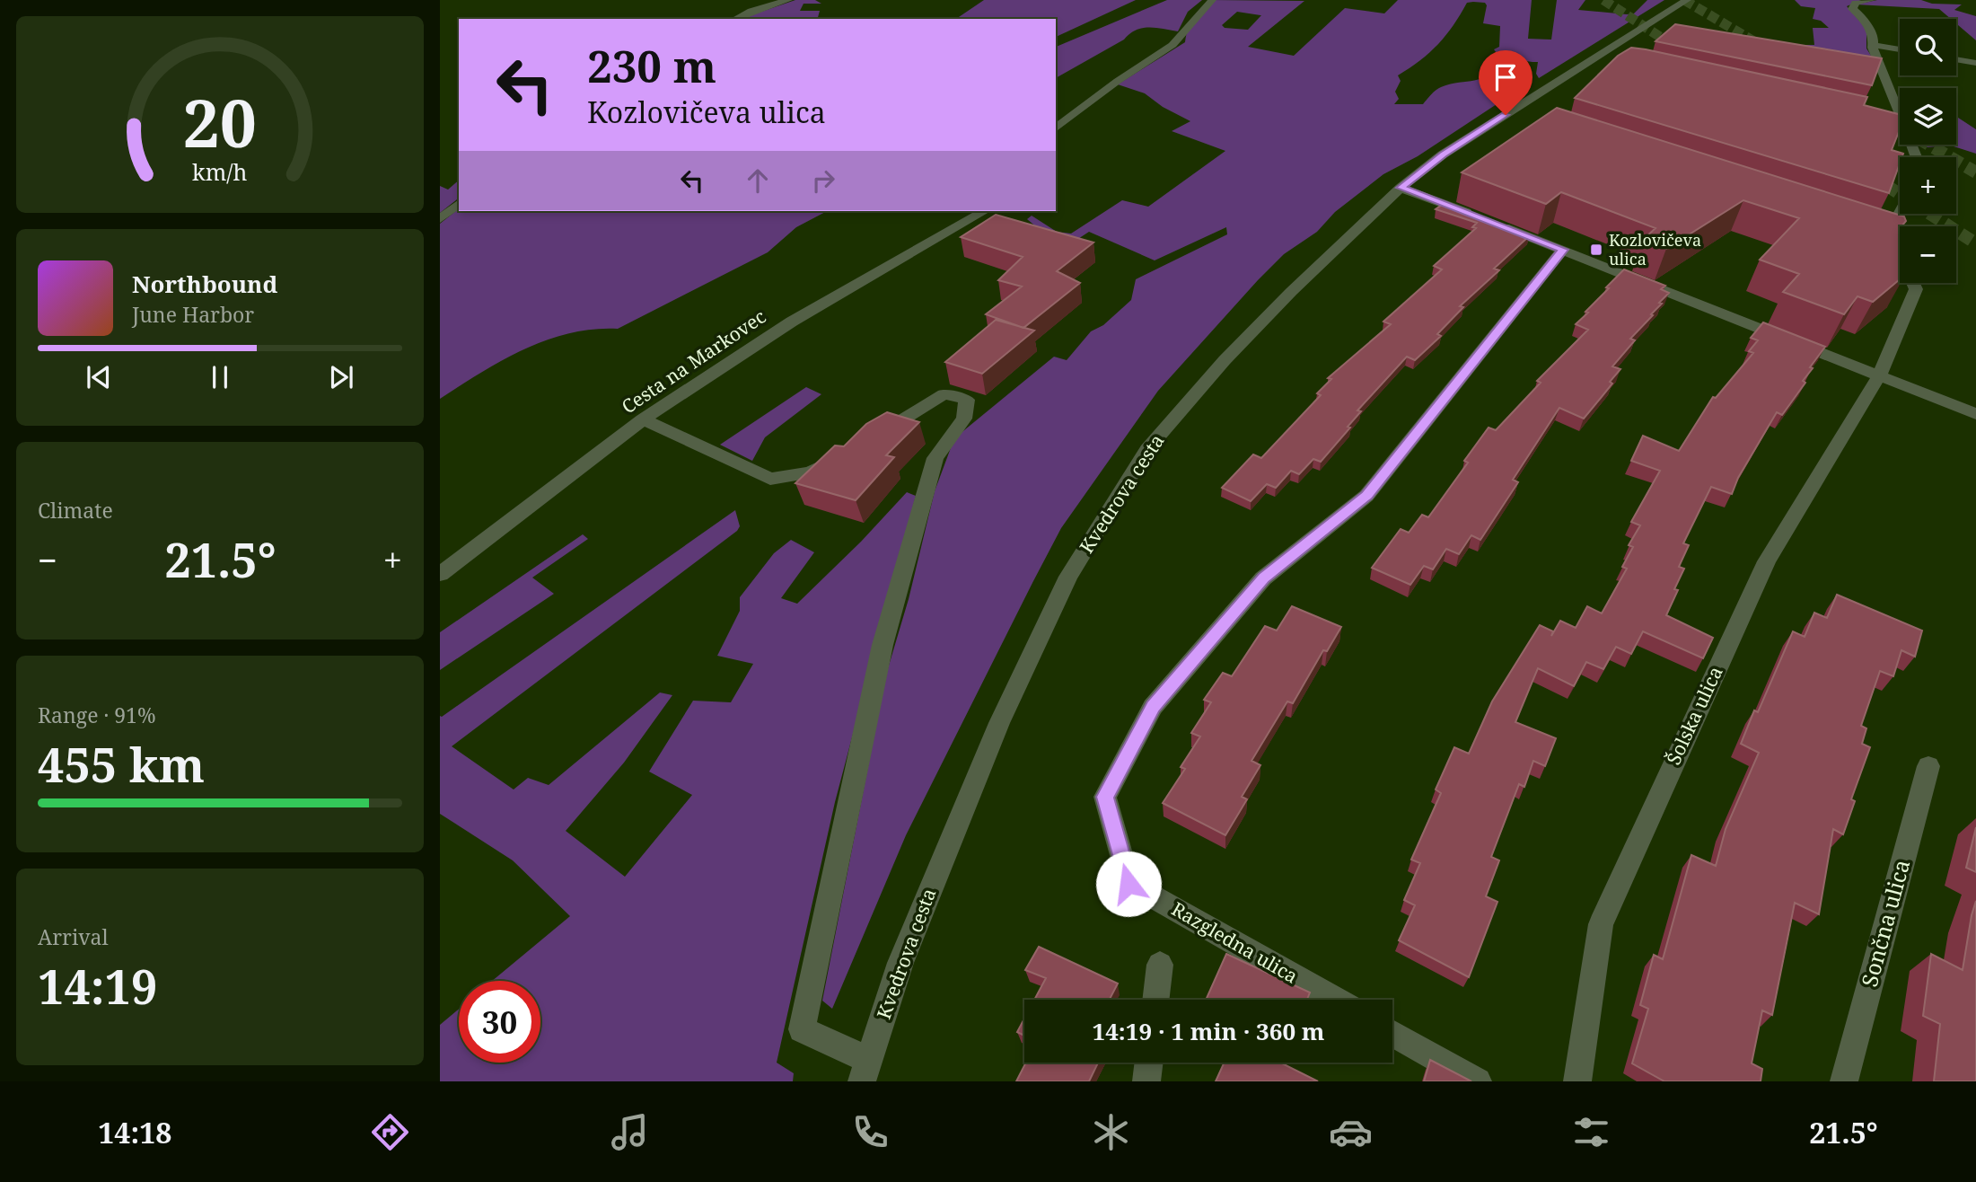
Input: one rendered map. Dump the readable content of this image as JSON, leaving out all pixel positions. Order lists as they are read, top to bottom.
{
  "streets": {
    "street": [
      "Cesta na Markovec",
      "Kvedrova cesta",
      "Šolska ulica",
      "Sončna ulica",
      "Razgledna ulica"
    ]
  },
  "places": {
    "transit": ["Kozlovičeva ulica"]
  },
  "page": {
    "map_buttons": ["+", "−"],
    "turn": ["230 m", "Kozlovičeva ulica"],
    "song": ["Northbound", "June Harbor"],
    "tile": [
      "Climate",
      ["Range · 91%", "455 km"],
      ["Arrival", "14:19"]
    ],
    "heat": ["−", "21.5°", "+"],
    "limit": "30",
    "trip": "14:19 · 1 min · 360 m",
    "tabs": ["14:18", "21.5°"],
    "gauge": ["20", "km/h"]
  }
}
